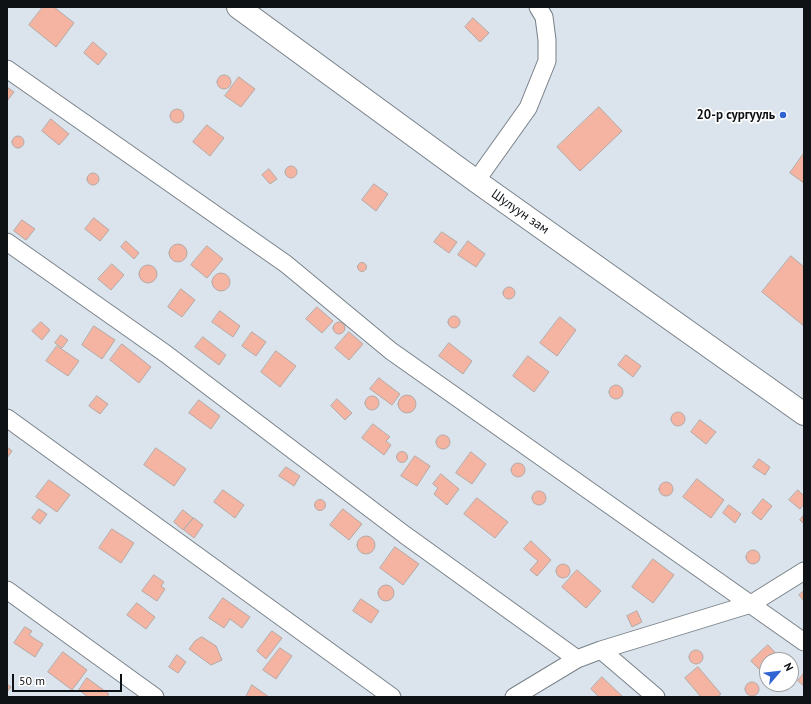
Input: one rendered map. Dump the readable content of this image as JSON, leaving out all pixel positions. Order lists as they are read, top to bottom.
{
  "streets": {
    "street": ["Шулуун зам"]
  },
  "places": ["20-р сургууль"],
  "scale_bar": "50 m",
  "north": "top right"
}
